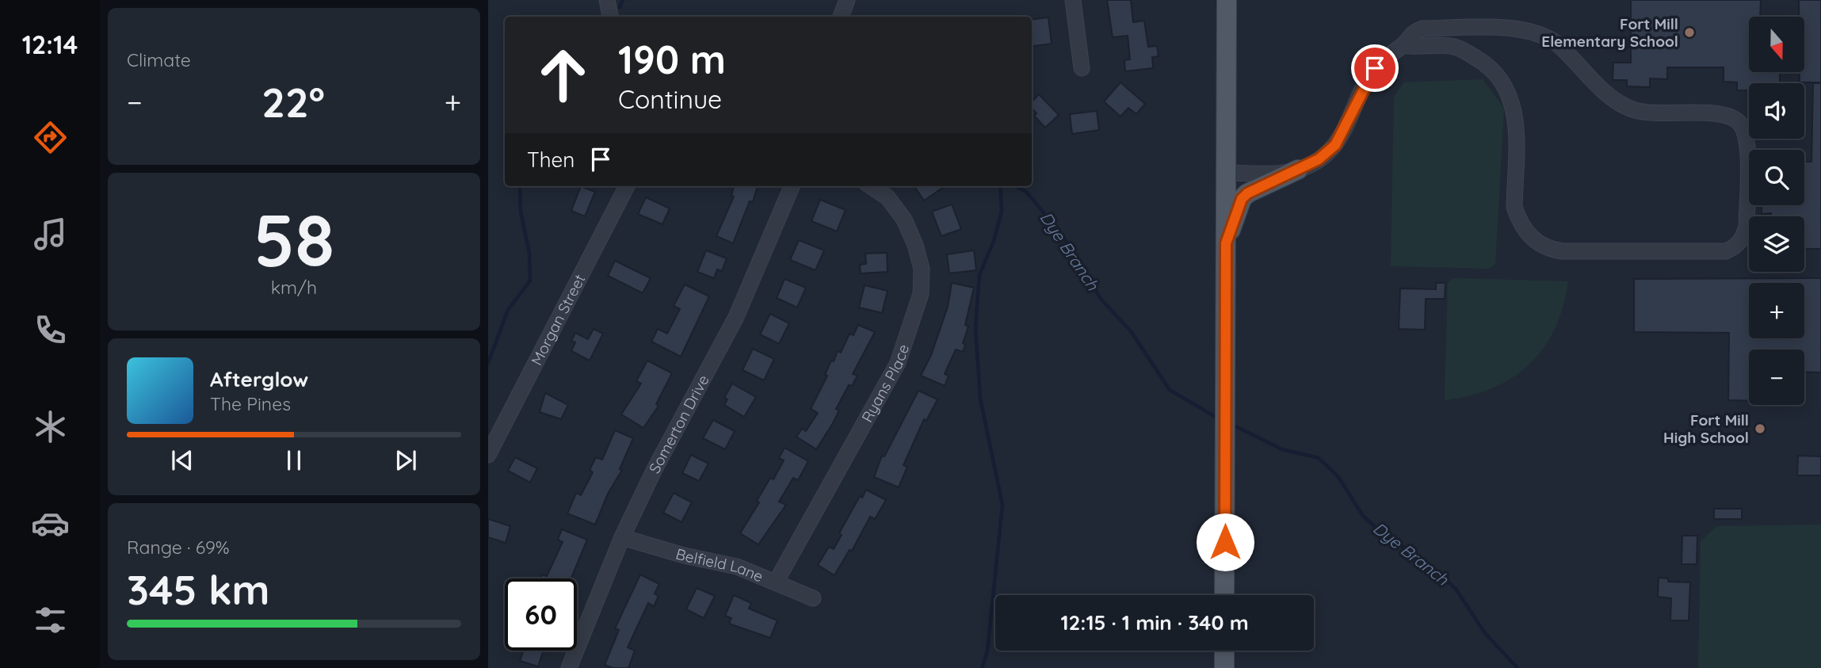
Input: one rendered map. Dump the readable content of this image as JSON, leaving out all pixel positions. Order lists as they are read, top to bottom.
{
  "streets": {
    "street": [
      "Morgan Street",
      "Ryans Place",
      "Somerton Drive",
      "Belfield Lane"
    ]
  },
  "crossings": [
    ["Ryans Place", "Belfield Lane"],
    ["Somerton Drive", "Belfield Lane"]
  ],
  "water": ["Dye Branch"],
  "places": ["Fort Mill Elementary School", "Fort Mill High School"],
  "north": "bottom",
  "page": {
    "tabs": "12:14",
    "tile": [
      "Climate",
      ["58", "km/h"],
      ["Range · 69%", "345 km"]
    ],
    "map_buttons": ["+", "−"],
    "turn": ["190 m", "Continue"],
    "heat": ["−", "22°", "+"],
    "then": "Then",
    "song": ["Afterglow", "The Pines"],
    "limit": "60",
    "trip": "12:15 · 1 min · 340 m"
  }
}
